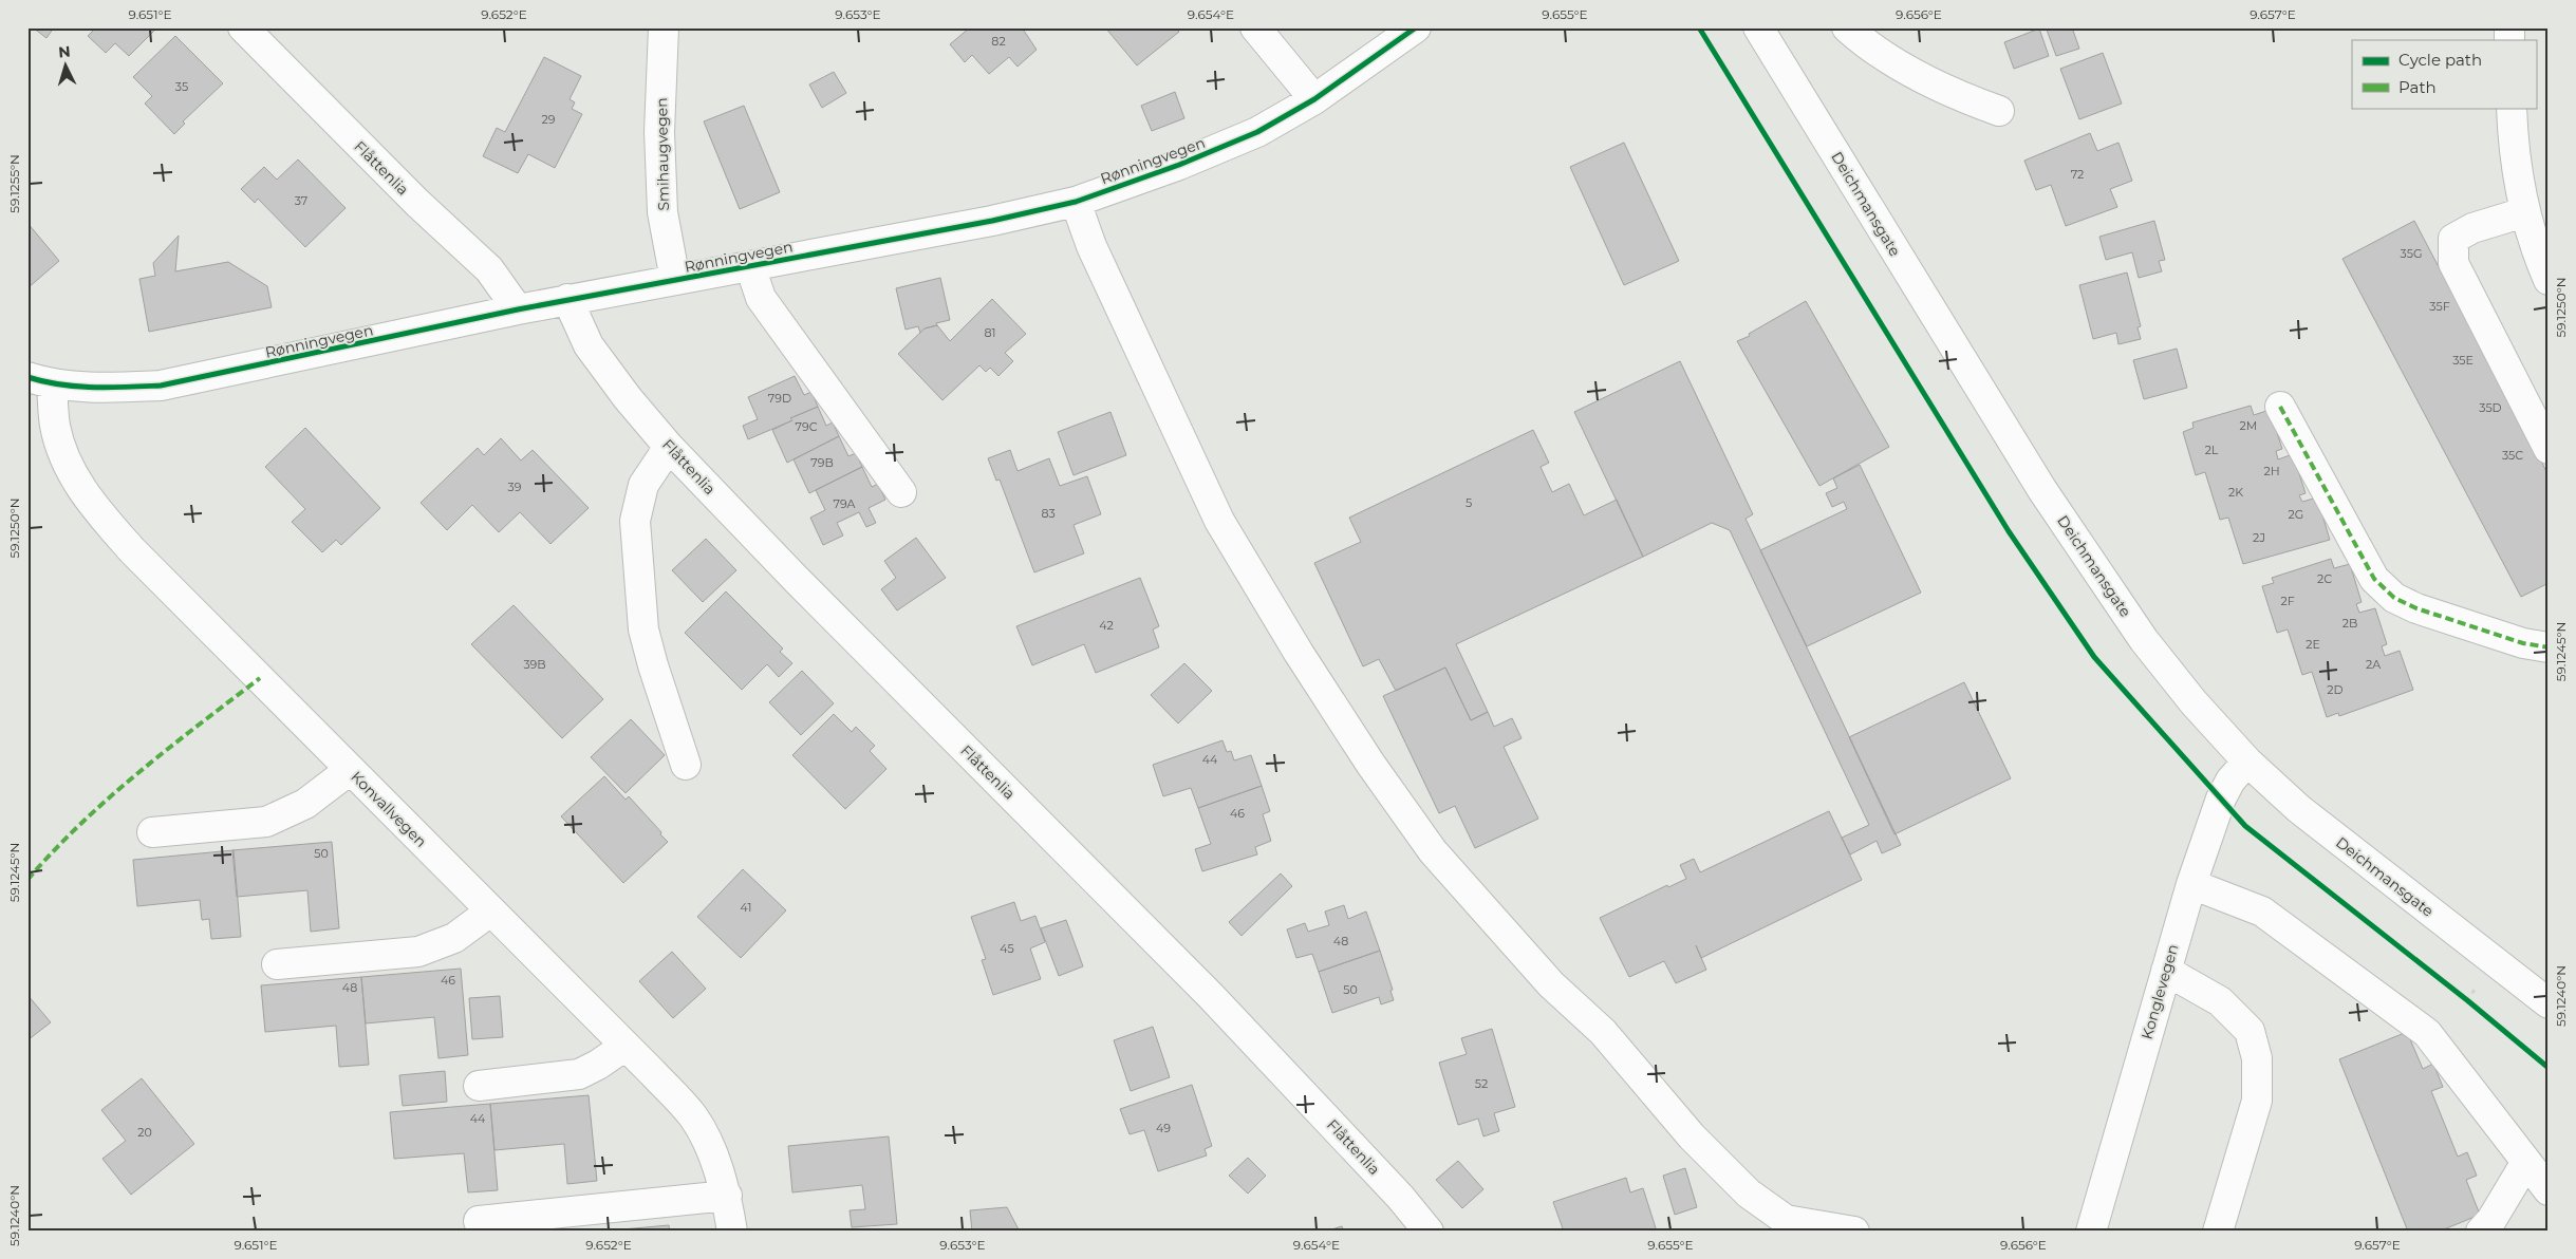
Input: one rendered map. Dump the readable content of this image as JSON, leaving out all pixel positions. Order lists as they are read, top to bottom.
{
  "streets": {
    "street": [
      "Smihaugvegen",
      "Rønningvegen",
      "Flåttenlia",
      "Deichmansgate",
      "Konvallvegen",
      "Konglevegen"
    ]
  },
  "crossings": [
    ["Smihaugvegen", "Rønningvegen"],
    ["Rønningvegen", "Flåttenlia"],
    ["Rønningvegen", "Konvallvegen"],
    ["Deichmansgate", "Konglevegen"]
  ],
  "house_numbers": [
    "82",
    "35",
    "29",
    "72",
    "37",
    "35G",
    "35F",
    "81",
    "35E",
    "79D",
    "35D",
    "2M",
    "79C",
    "2L",
    "35C",
    "79B",
    "2H",
    "39",
    "2K",
    "5",
    "79A",
    "83",
    "2G",
    "2J",
    "2C",
    "2F",
    "2B",
    "42",
    "2E",
    "39B",
    "2A",
    "2D",
    "44",
    "46",
    "50",
    "41",
    "48",
    "45",
    "46",
    "48",
    "50",
    "52",
    "44",
    "49",
    "20"
  ],
  "legend": ["Cycle path", "Path"],
  "north": "top",
  "coordinates": [
    "9.651°E",
    "9.652°E",
    "9.653°E",
    "9.654°E",
    "9.655°E",
    "9.656°E",
    "9.657°E",
    "59.1255°N",
    "59.1250°N",
    "59.1245°N",
    "59.1240°N"
  ]
}
